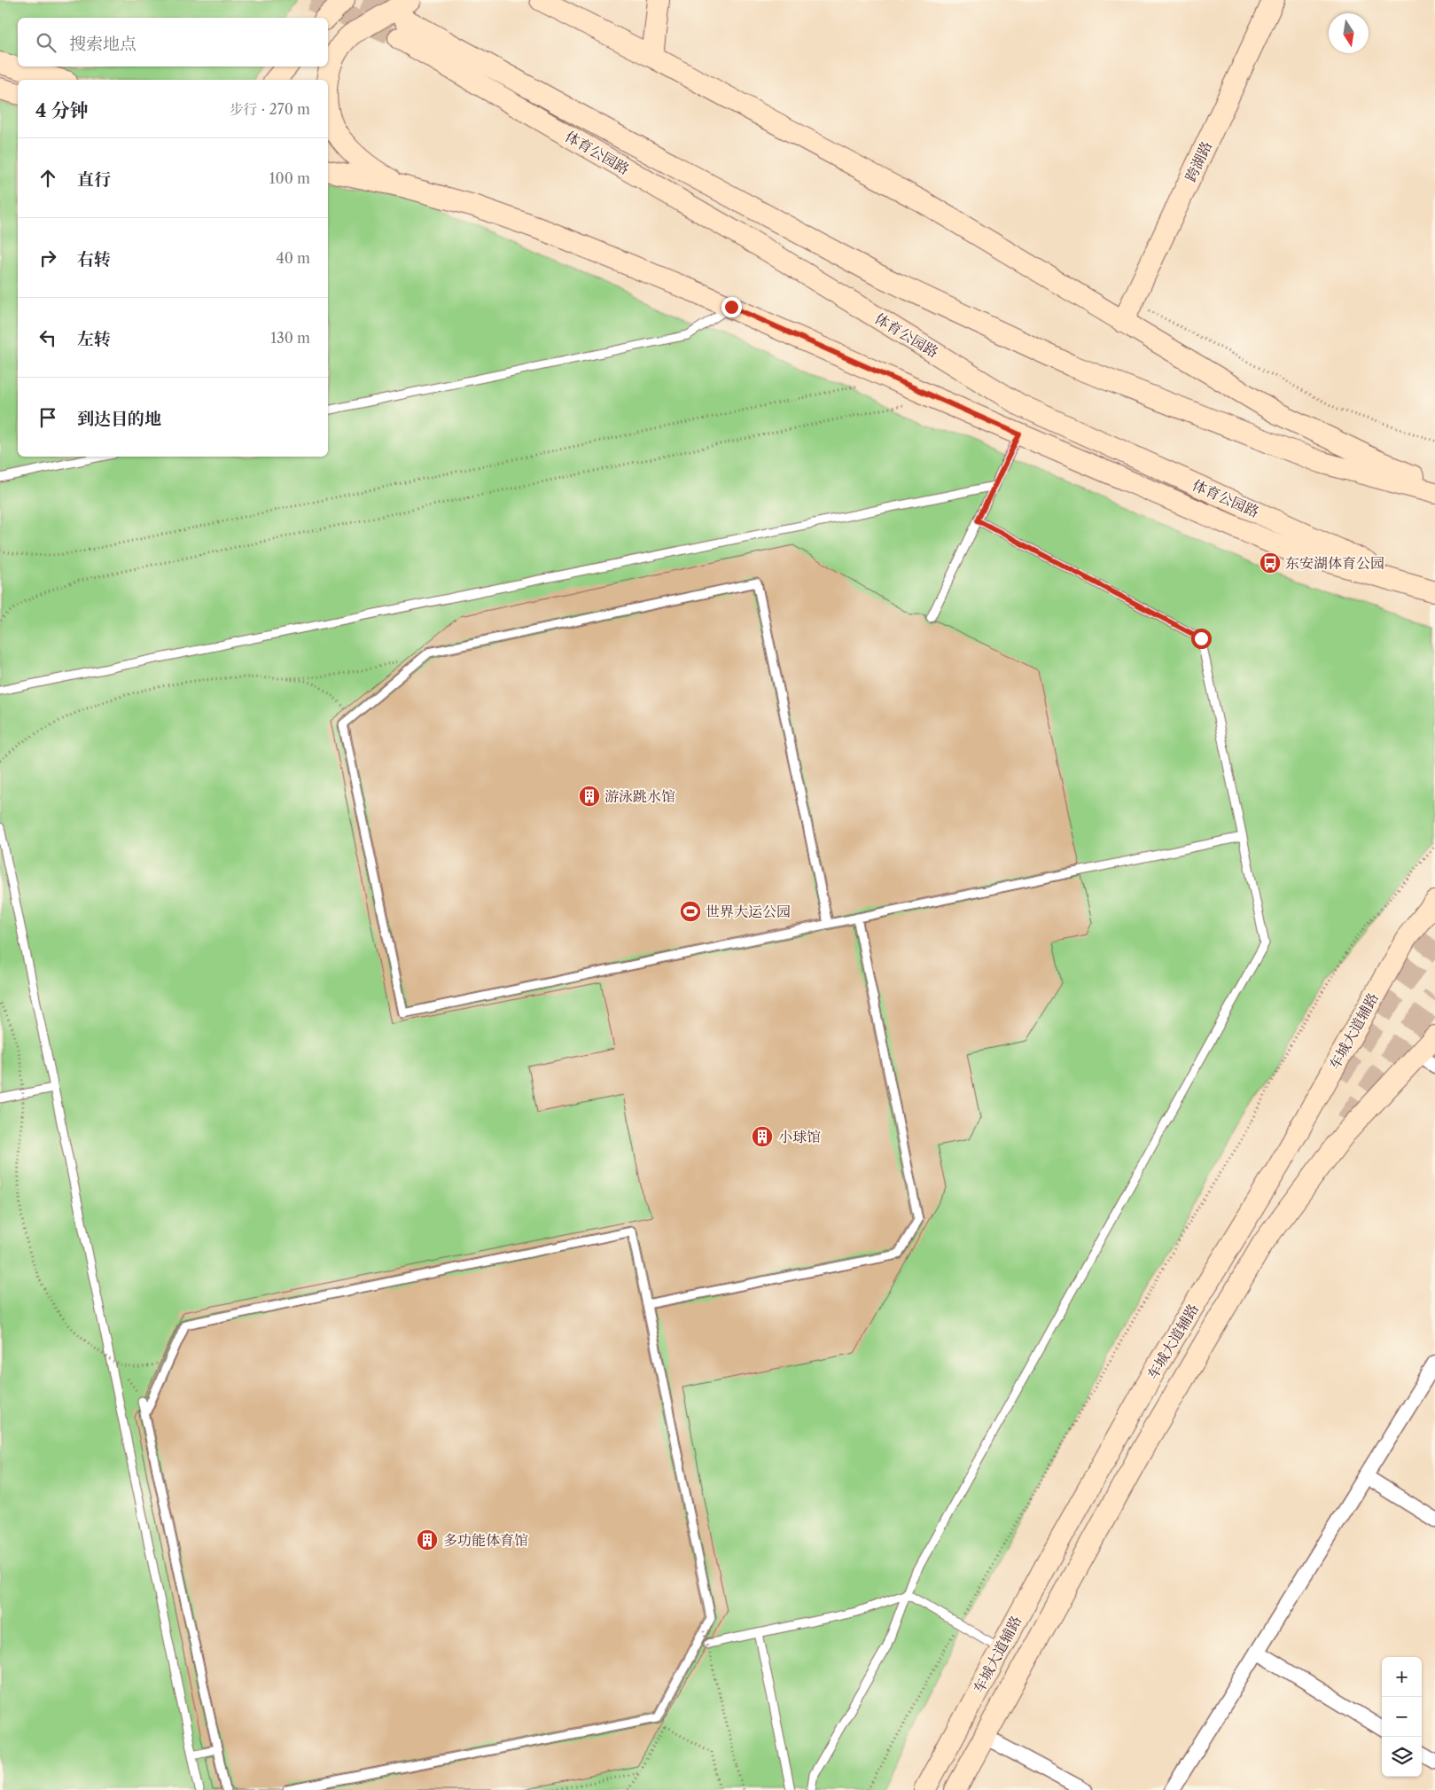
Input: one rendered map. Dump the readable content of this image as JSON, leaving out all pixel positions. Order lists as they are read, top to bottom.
{
  "streets": {
    "main road": ["体育公园路", "跨湖路", "车城大道辅路"]
  },
  "places": {
    "bus stop": ["东安湖体育公园"],
    "building": ["游泳跳水馆", "小球馆", "多功能体育馆"],
    "sports": ["世界大运公园"]
  },
  "north": "bottom",
  "page": {
    "search": "搜索地点",
    "heading": ["4 分钟", "步行 · 270 m"],
    "list": [
      ["直行", "100 m"],
      ["右转", "40 m"],
      ["左转", "130 m"],
      "到达目的地"
    ],
    "map_buttons": ["+", "−"]
  }
}
